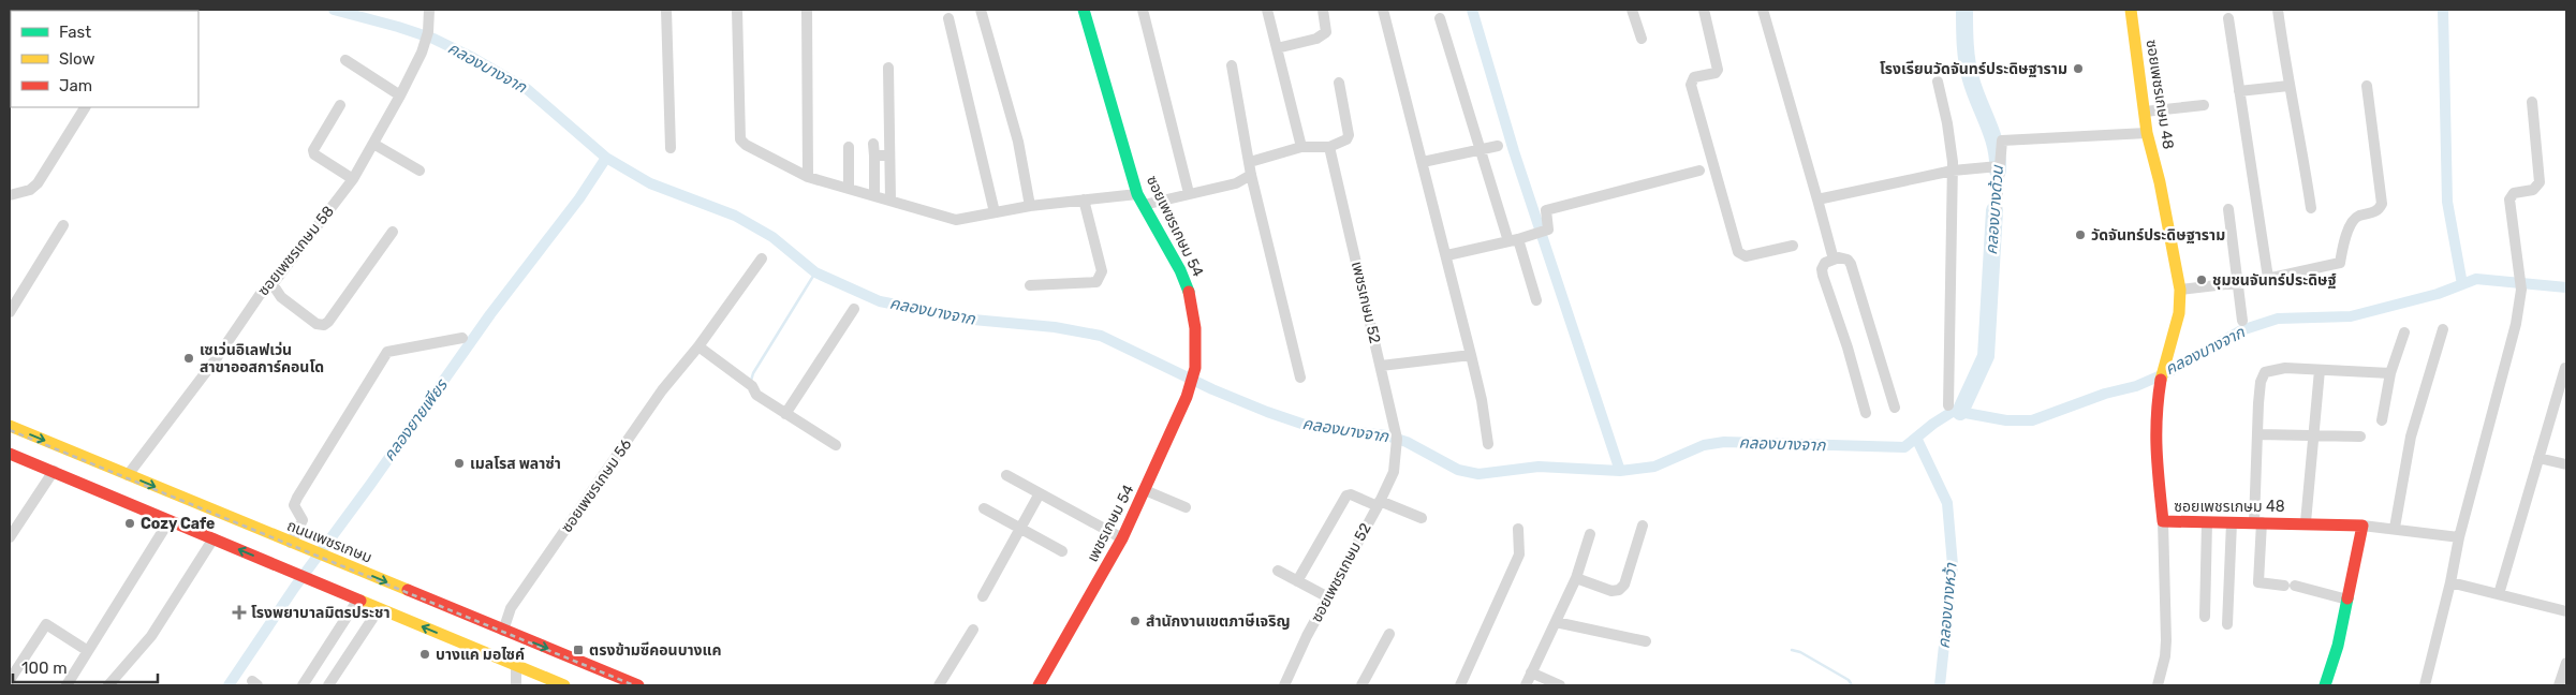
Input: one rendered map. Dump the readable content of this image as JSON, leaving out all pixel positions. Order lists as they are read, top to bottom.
{
  "streets": {
    "street": [
      "ซอยเพชรเกษม 48",
      "ซอยเพชรเกษม 54",
      "ซอยเพชรเกษม 58",
      "เพชรเกษม 52",
      "ซอยเพชรเกษม 56",
      "เพชรเกษม 54",
      "ถนนเพชรเกษม",
      "ซอยเพชรเกษม 52"
    ]
  },
  "crossings": [
    ["ซอยเพชรเกษม 54", "เพชรเกษม 54"],
    ["ซอยเพชรเกษม 58", "ถนนเพชรเกษม"],
    ["เพชรเกษม 52", "ซอยเพชรเกษม 52"],
    ["ซอยเพชรเกษม 56", "ถนนเพชรเกษม"]
  ],
  "water": [
    "คลองบางจาก",
    "คลองบางด้วน",
    "คลองยายเพียร",
    "คลองบางหว้า"
  ],
  "places": {
    "other": [
      "โรงเรียนวัดจันทร์ประดิษฐาราม",
      "วัดจันทร์ประดิษฐาราม",
      "ชุมชนจันทร์ประดิษฐ์",
      "เซเว่นอิเลฟเว่น สาขาออสการ์คอนโด",
      "เมลโรส พลาซ่า",
      "Cozy Cafe",
      "สำนักงานเขตภาษีเจริญ",
      "บางแค มอไซค์"
    ],
    "health": ["โรงพยาบาลมิตรประชา"],
    "transit": ["ตรงข้ามซีคอนบางแค"]
  },
  "legend": ["Fast", "Slow", "Jam"],
  "scale_bar": "100 m"
}
